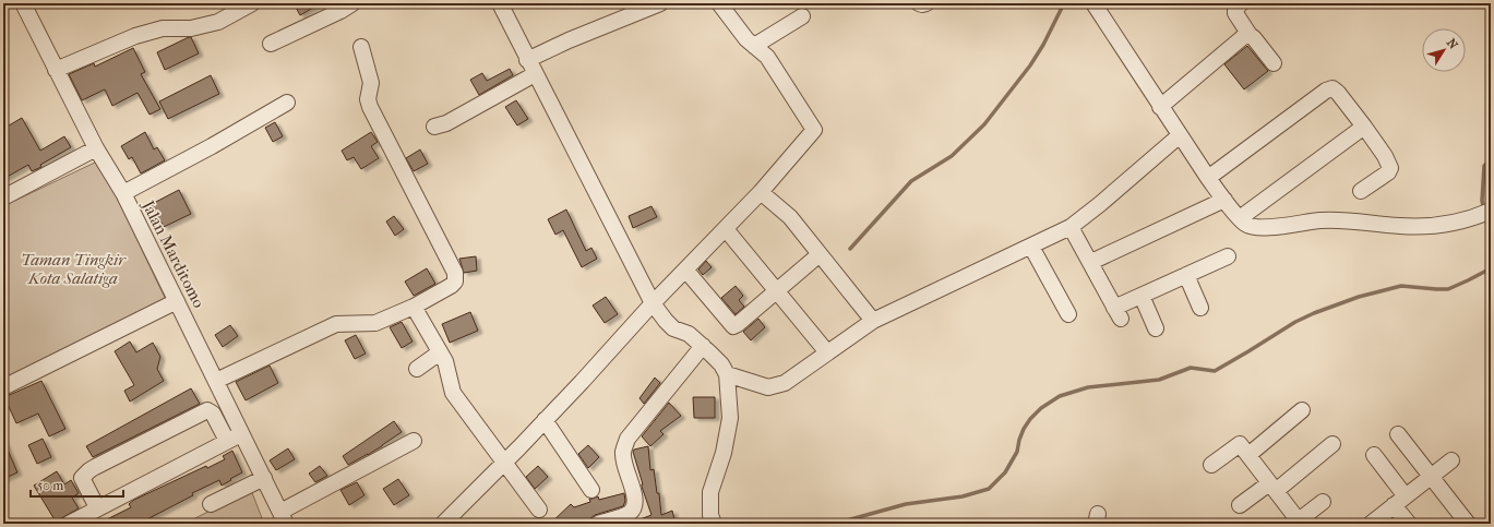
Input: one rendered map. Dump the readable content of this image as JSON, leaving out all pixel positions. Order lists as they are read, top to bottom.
{
  "streets": {
    "street": ["Jalan Marditomo"]
  },
  "parks": ["Taman Tingkir Kota Salatiga"],
  "scale_bar": "50 m",
  "north": "top right"
}
